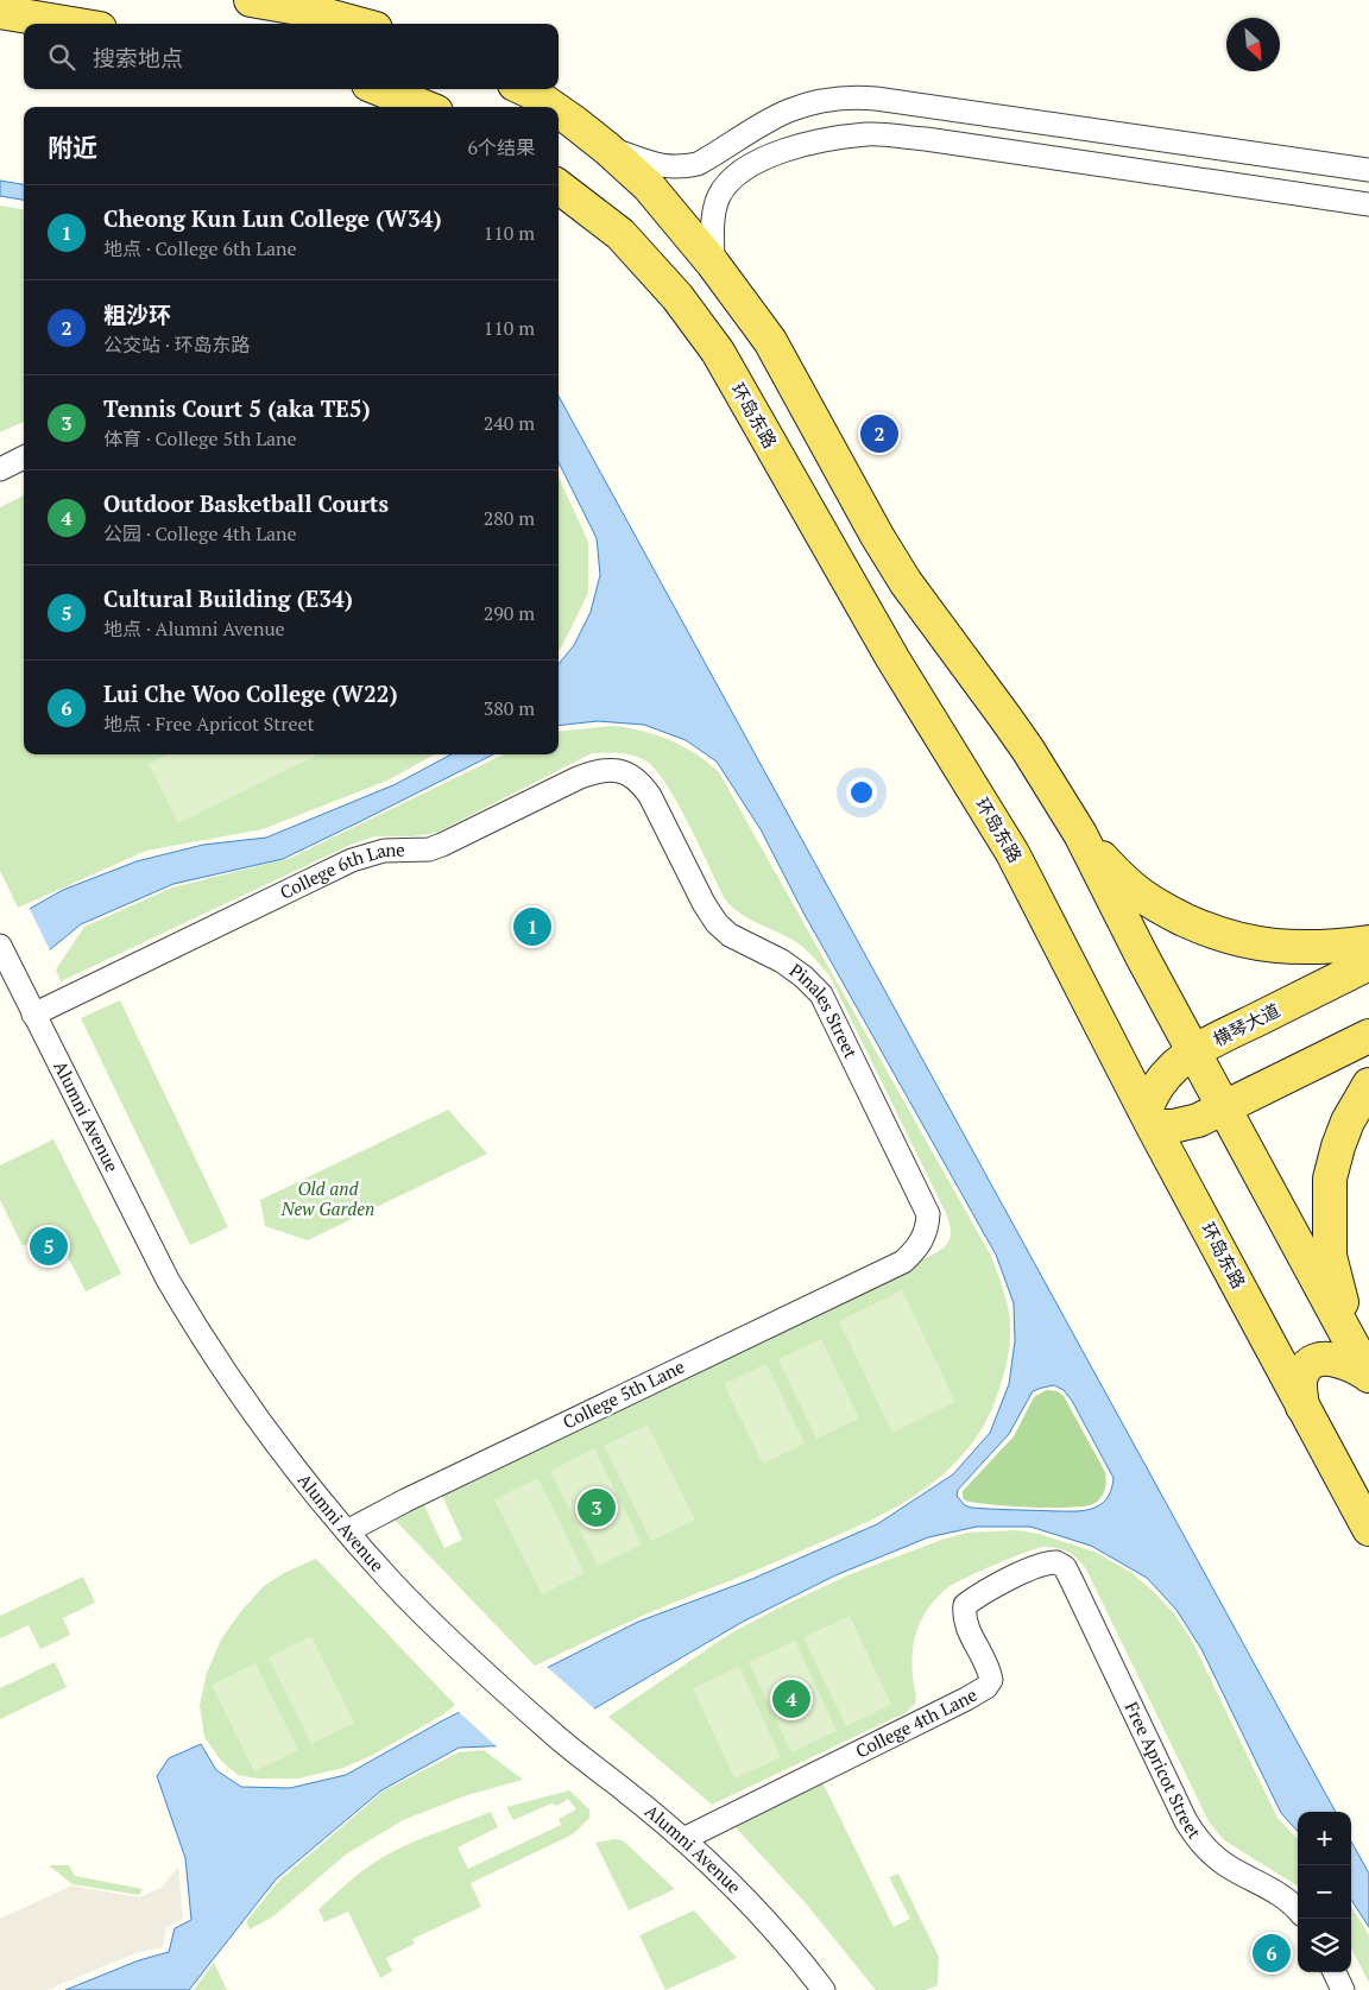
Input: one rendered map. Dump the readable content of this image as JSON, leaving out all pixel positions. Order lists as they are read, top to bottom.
{
  "streets": {
    "main road": ["环岛东路", "横琴大道"],
    "street": [
      "College 6th Lane",
      "Pinales Street",
      "Alumni Avenue",
      "College 5th Lane",
      "College 4th Lane",
      "Free Apricot Street"
    ]
  },
  "crossings": [
    ["环岛东路", "横琴大道"],
    ["College 6th Lane", "Pinales Street"],
    ["College 6th Lane", "Alumni Avenue"],
    ["Pinales Street", "College 5th Lane"],
    ["Alumni Avenue", "College 5th Lane"],
    ["Alumni Avenue", "College 4th Lane"],
    ["College 4th Lane", "Free Apricot Street"]
  ],
  "parks": ["Old and New Garden"],
  "north": "bottom right",
  "page": {
    "search": "搜索地点",
    "heading": ["附近", "6个结果"],
    "list": [
      {
        "mark": "1",
        "name": "Cheong Kun Lun College (W34)",
        "note": "地点 · College 6th Lane",
        "value": "110 m"
      },
      {
        "mark": "2",
        "name": "粗沙环",
        "note": "公交站 · 环岛东路",
        "value": "110 m"
      },
      {
        "mark": "3",
        "name": "Tennis Court 5 (aka TE5)",
        "note": "体育 · College 5th Lane",
        "value": "240 m"
      },
      {
        "mark": "4",
        "name": "Outdoor Basketball Courts",
        "note": "公园 · College 4th Lane",
        "value": "280 m"
      },
      {
        "mark": "5",
        "name": "Cultural Building (E34)",
        "note": "地点 · Alumni Avenue",
        "value": "290 m"
      },
      {
        "mark": "6",
        "name": "Lui Che Woo College (W22)",
        "note": "地点 · Free Apricot Street",
        "value": "380 m"
      }
    ],
    "pins": [
      "2",
      "1",
      "5",
      "3",
      "4",
      "6"
    ],
    "map_buttons": ["+", "−"]
  }
}
